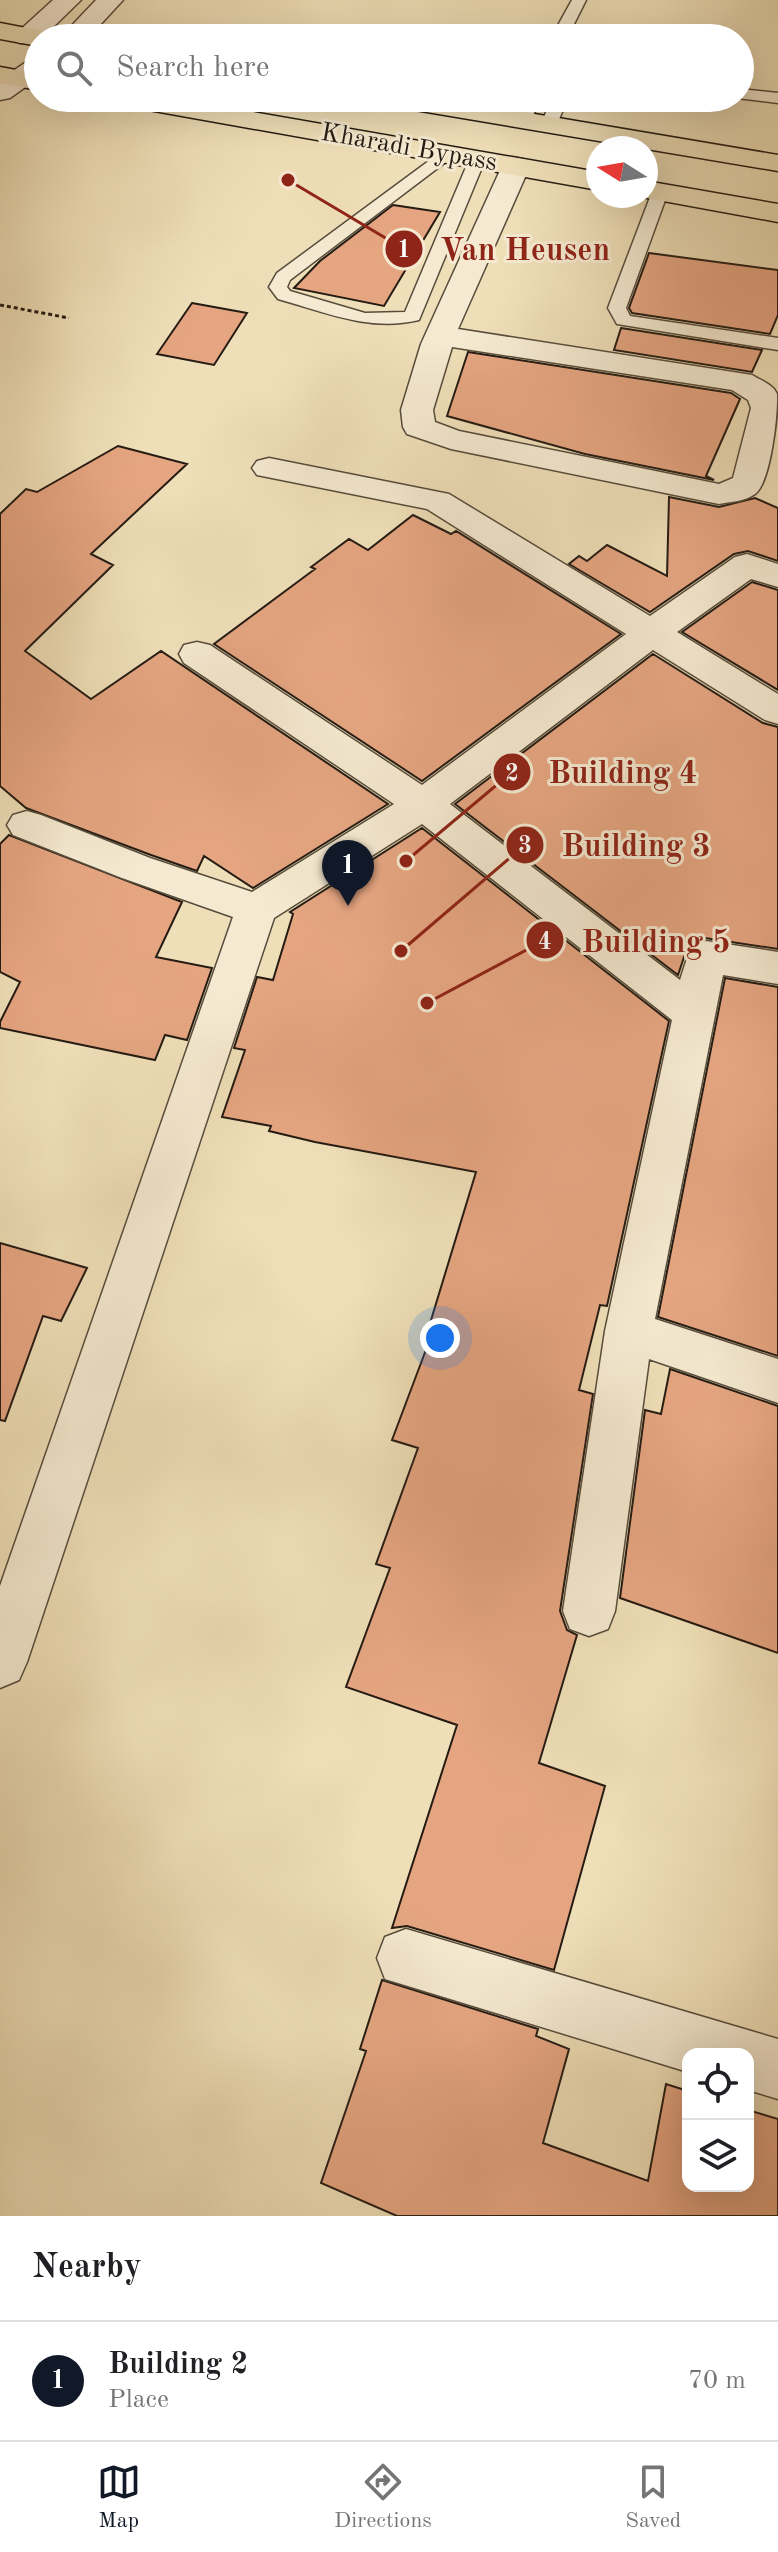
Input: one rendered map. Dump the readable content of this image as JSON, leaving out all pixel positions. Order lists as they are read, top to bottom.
{
  "streets": {
    "highway": ["Kharadi Bypass"]
  },
  "places": [
    "Van Heusen",
    "Building 4",
    "Building 3",
    "Building 5"
  ],
  "north": "left",
  "page": {
    "search": "Search here",
    "pins": "1",
    "heading": "Nearby",
    "list": [
      {
        "mark": "1",
        "name": "Building 2",
        "note": "Place",
        "value": "70 m"
      }
    ],
    "nav": ["Map", "Directions", "Saved"]
  }
}
